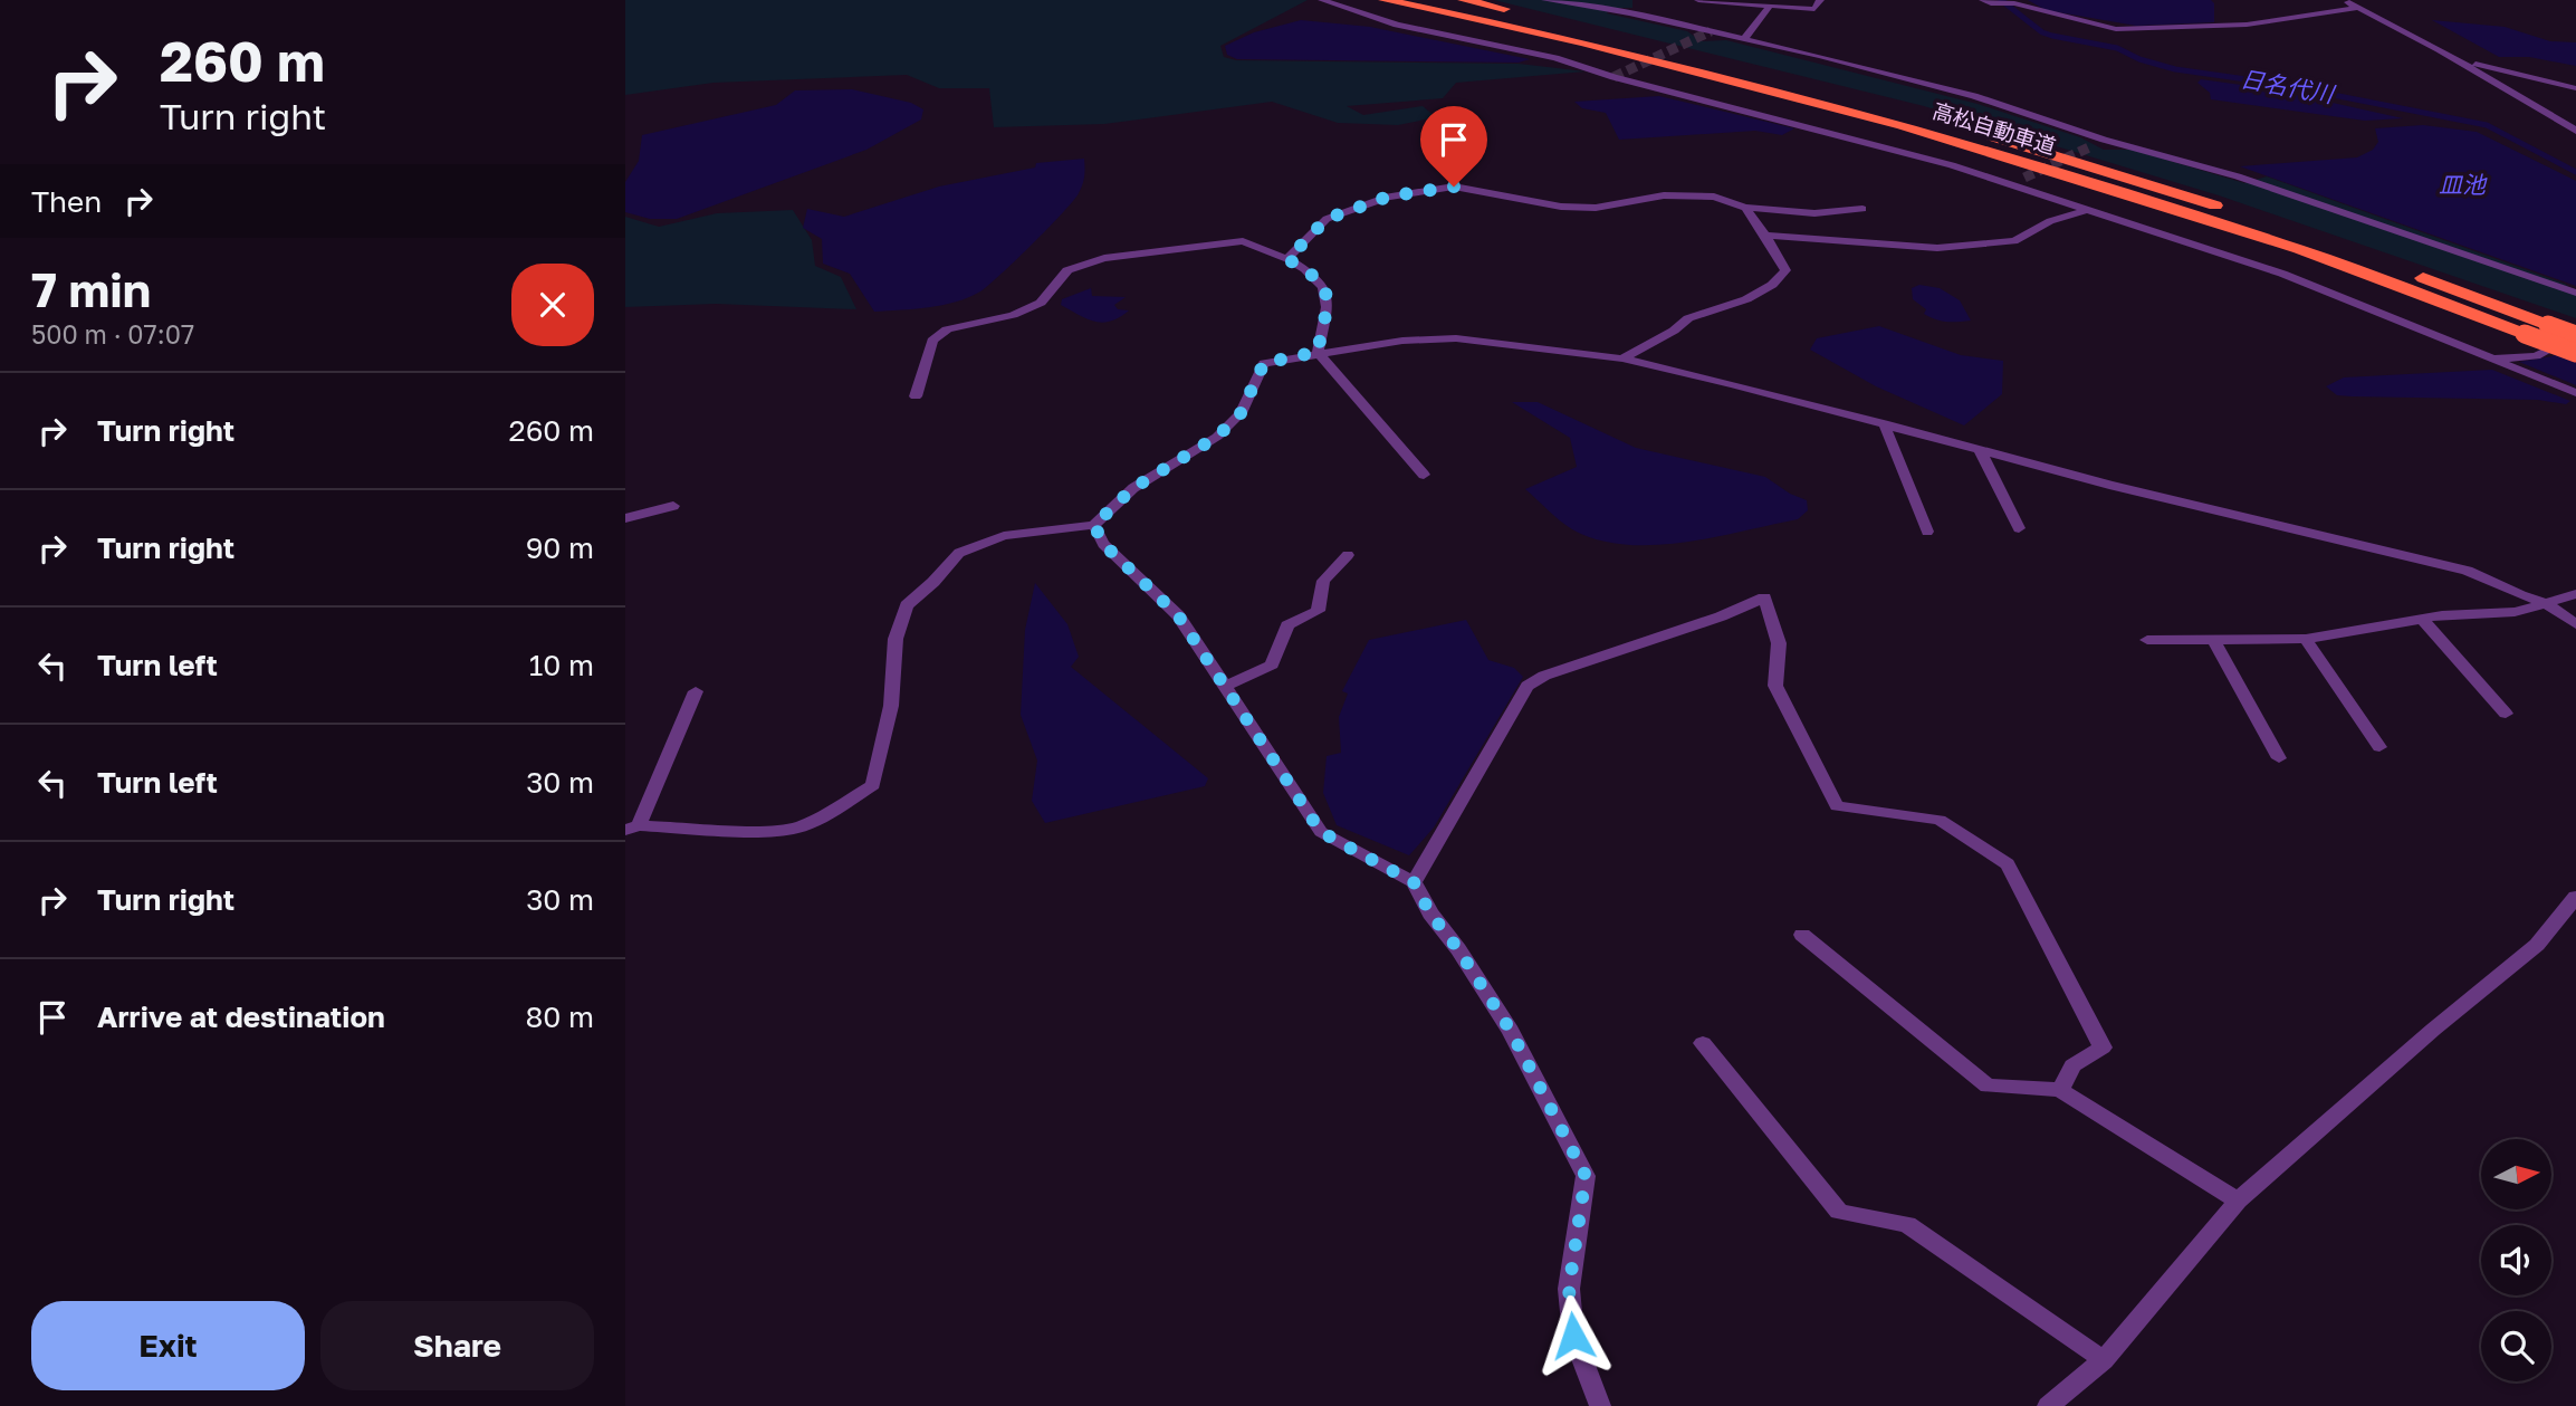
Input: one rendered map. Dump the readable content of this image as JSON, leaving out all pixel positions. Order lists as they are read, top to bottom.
{
  "streets": {
    "highway": ["高松自動車道"]
  },
  "water": ["日名代川", "皿池"],
  "north": "right",
  "page": {
    "turn": ["260 m", "Turn right"],
    "then": "Then",
    "heading": ["7 min", "500 m · 07:07"],
    "list": [
      {
        "name": "Turn right",
        "value": "260 m"
      },
      {
        "name": "Turn right",
        "value": "90 m"
      },
      {
        "name": "Turn left",
        "value": "10 m"
      },
      {
        "name": "Turn left",
        "value": "30 m"
      },
      {
        "name": "Turn right",
        "value": "30 m"
      },
      {
        "name": "Arrive at destination",
        "value": "80 m"
      }
    ],
    "buttons": ["Exit", "Share"]
  }
}
